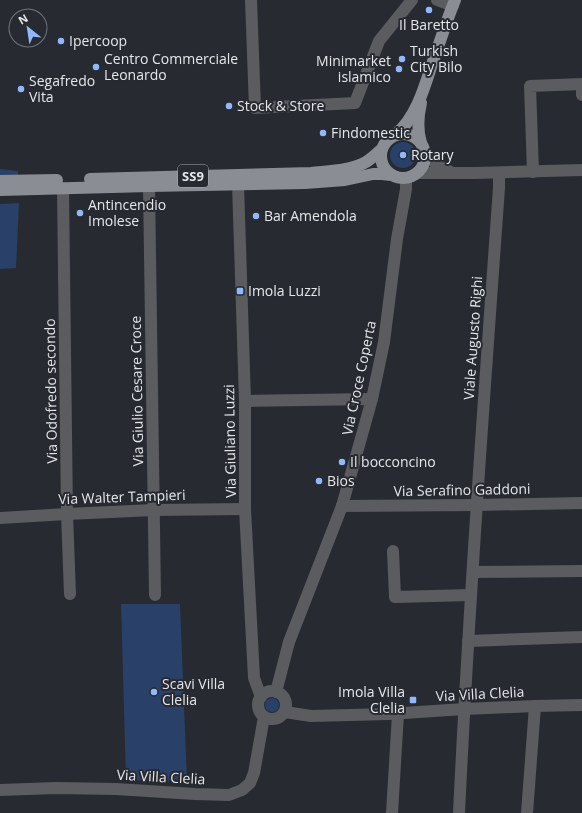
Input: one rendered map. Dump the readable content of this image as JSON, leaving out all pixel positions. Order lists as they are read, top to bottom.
{
  "streets": {
    "main road": ["SS9"],
    "street": [
      "Viale Augusto Righi",
      "Via Croce Coperta",
      "Via Odofredo secondo",
      "Via Giulio Cesare Croce",
      "Via Giuliano Luzzi",
      "Via Serafino Gaddoni",
      "Via Walter Tampieri",
      "Via Villa Clelia"
    ]
  },
  "crossings": [
    ["SS9", "Via Croce Coperta"],
    ["SS9", "Via Odofredo secondo"],
    ["SS9", "Via Giulio Cesare Croce"],
    ["SS9", "Via Giuliano Luzzi"],
    ["Viale Augusto Righi", "Via Serafino Gaddoni"],
    ["Viale Augusto Righi", "Via Villa Clelia"],
    ["Via Croce Coperta", "Via Giuliano Luzzi"],
    ["Via Croce Coperta", "Via Serafino Gaddoni"],
    ["Via Croce Coperta", "Via Villa Clelia"],
    ["Via Odofredo secondo", "Via Walter Tampieri"],
    ["Via Giulio Cesare Croce", "Via Walter Tampieri"],
    ["Via Giuliano Luzzi", "Via Walter Tampieri"],
    ["Via Giuliano Luzzi", "Via Villa Clelia"]
  ],
  "places": {
    "other": [
      "Il Baretto",
      "Ipercoop",
      "Turkish City Bilo",
      "Centro Commerciale Leonardo",
      "Minimarket islamico",
      "Segafredo Vita",
      "Stock & Store",
      "Findomestic",
      "Rotary",
      "Antincendio Imolese",
      "Bar Amendola",
      "Il bocconcino",
      "Bios",
      "Scavi Villa Clelia"
    ],
    "transit": ["Imola Luzzi", "Imola Villa Clelia"]
  },
  "north": "top left"
}
